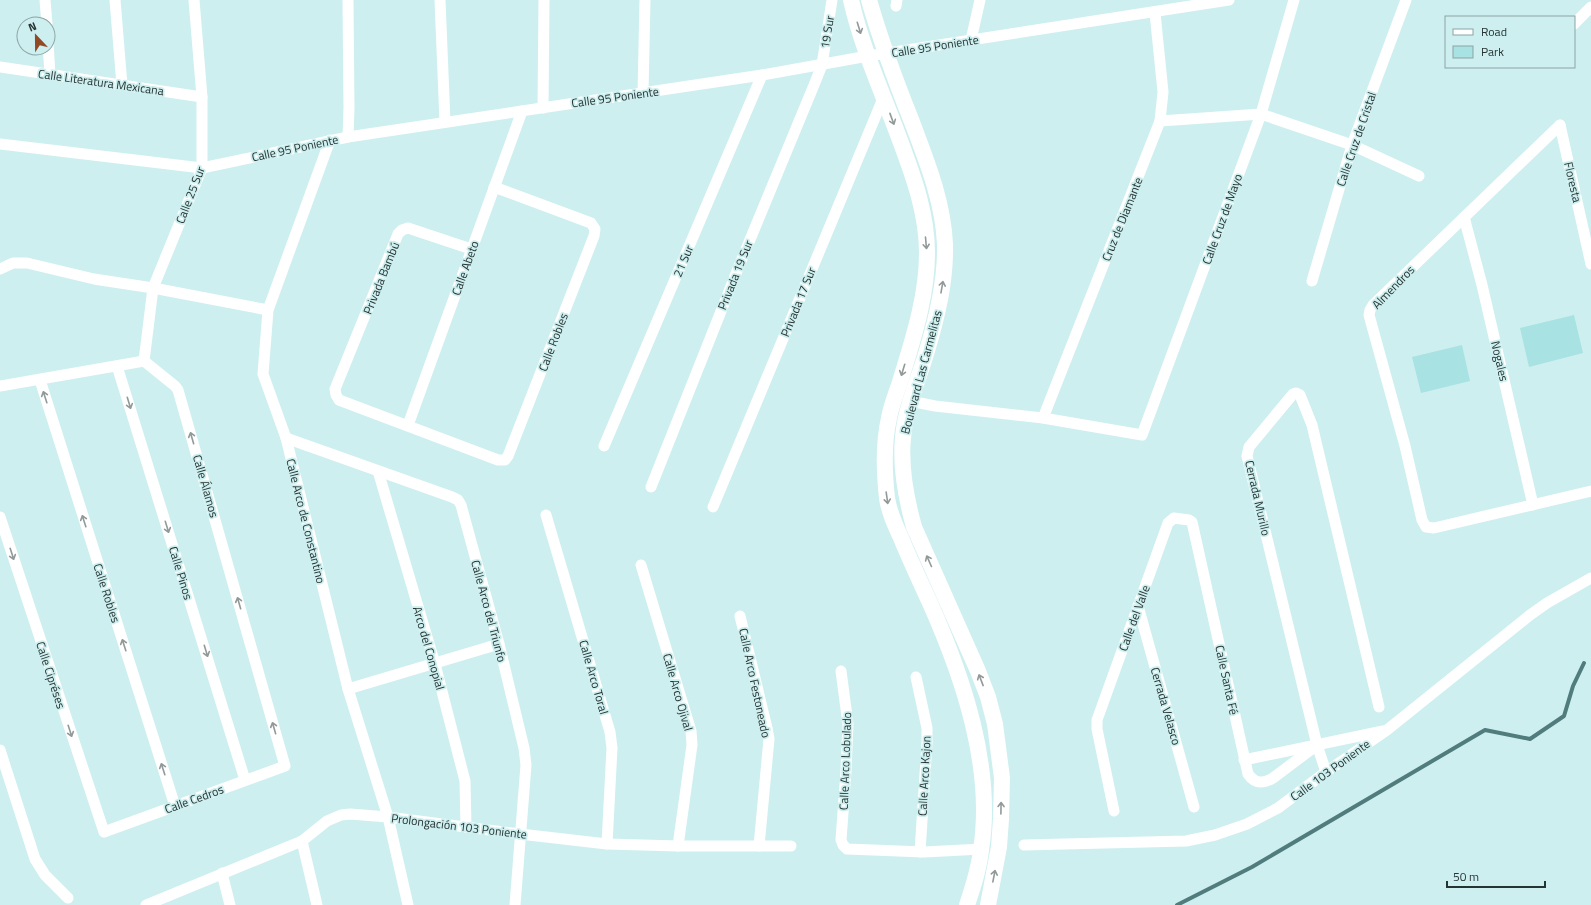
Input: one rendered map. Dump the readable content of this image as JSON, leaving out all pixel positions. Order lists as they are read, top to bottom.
{
  "streets": {
    "main road": ["Boulevard Las Carmelitas"],
    "street": [
      "19 Sur",
      "Calle 95 Poniente",
      "Calle Literatura Mexicana",
      "Calle Cruz de Cristal",
      "Floresta",
      "Calle 25 Sur",
      "Cruz de Diamante",
      "Calle Cruz de Mayo",
      "21 Sur",
      "Calle Abeto",
      "Privada 19 Sur",
      "Privada Bambú",
      "Almendros",
      "Privada 17 Sur",
      "Calle Robles",
      "Nogales",
      "Calle Álamos",
      "Cerrada Murillo",
      "Calle Arco de Constantino",
      "Calle Pinos",
      "Calle Arco del Triunfo",
      "Calle del Valle",
      "Arco del Conopial",
      "Calle Cipréses",
      "Calle Arco Toral",
      "Calle Santa Fé",
      "Calle Arco Festoneado",
      "Calle Arco Ojival",
      "Cerrada Velasco",
      "Calle Arco Lobulado",
      "Calle 103 Poniente",
      "Calle Arco Kajon",
      "Calle Cedros",
      "Prolongación 103 Poniente"
    ]
  },
  "crossings": [
    ["19 Sur", "Calle 95 Poniente"],
    ["19 Sur", "Privada 19 Sur"],
    ["Calle 95 Poniente", "Calle 25 Sur"],
    ["Calle 95 Poniente", "Cruz de Diamante"],
    ["Calle 95 Poniente", "21 Sur"],
    ["Calle 95 Poniente", "Calle Abeto"],
    ["Calle 95 Poniente", "Privada 19 Sur"],
    ["Calle 95 Poniente", "Boulevard Las Carmelitas"],
    ["Calle 95 Poniente", "Calle Arco de Constantino"],
    ["Calle Literatura Mexicana", "Calle 25 Sur"],
    ["Floresta", "Almendros"],
    ["Calle 25 Sur", "Calle Álamos"],
    ["Cruz de Diamante", "Calle Cruz de Mayo"],
    ["Calle Abeto", "Privada Bambú"],
    ["Calle Abeto", "Calle Robles"],
    ["Privada Bambú", "Calle Robles"],
    ["Almendros", "Nogales"],
    ["Privada 17 Sur", "Boulevard Las Carmelitas"],
    ["Calle Robles", "Calle Cedros"],
    ["Calle Álamos", "Calle Cedros"],
    ["Cerrada Murillo", "Calle Santa Fé"],
    ["Cerrada Murillo", "Calle 103 Poniente"],
    ["Calle Arco de Constantino", "Calle Arco del Triunfo"],
    ["Calle Arco de Constantino", "Prolongación 103 Poniente"],
    ["Calle Pinos", "Calle Cedros"],
    ["Calle Arco del Triunfo", "Arco del Conopial"],
    ["Calle Arco del Triunfo", "Prolongación 103 Poniente"],
    ["Calle del Valle", "Calle Santa Fé"],
    ["Calle del Valle", "Cerrada Velasco"],
    ["Arco del Conopial", "Prolongación 103 Poniente"],
    ["Calle Cipréses", "Calle Cedros"],
    ["Calle Arco Toral", "Prolongación 103 Poniente"],
    ["Calle Arco Festoneado", "Prolongación 103 Poniente"],
    ["Calle Arco Ojival", "Prolongación 103 Poniente"],
    ["Calle Arco Lobulado", "Calle Arco Kajon"]
  ],
  "one_way": ["Calle Robles", "Calle Álamos", "Calle Pinos"],
  "legend": ["Road", "Park"],
  "scale_bar": "50 m",
  "north": "top"
}
